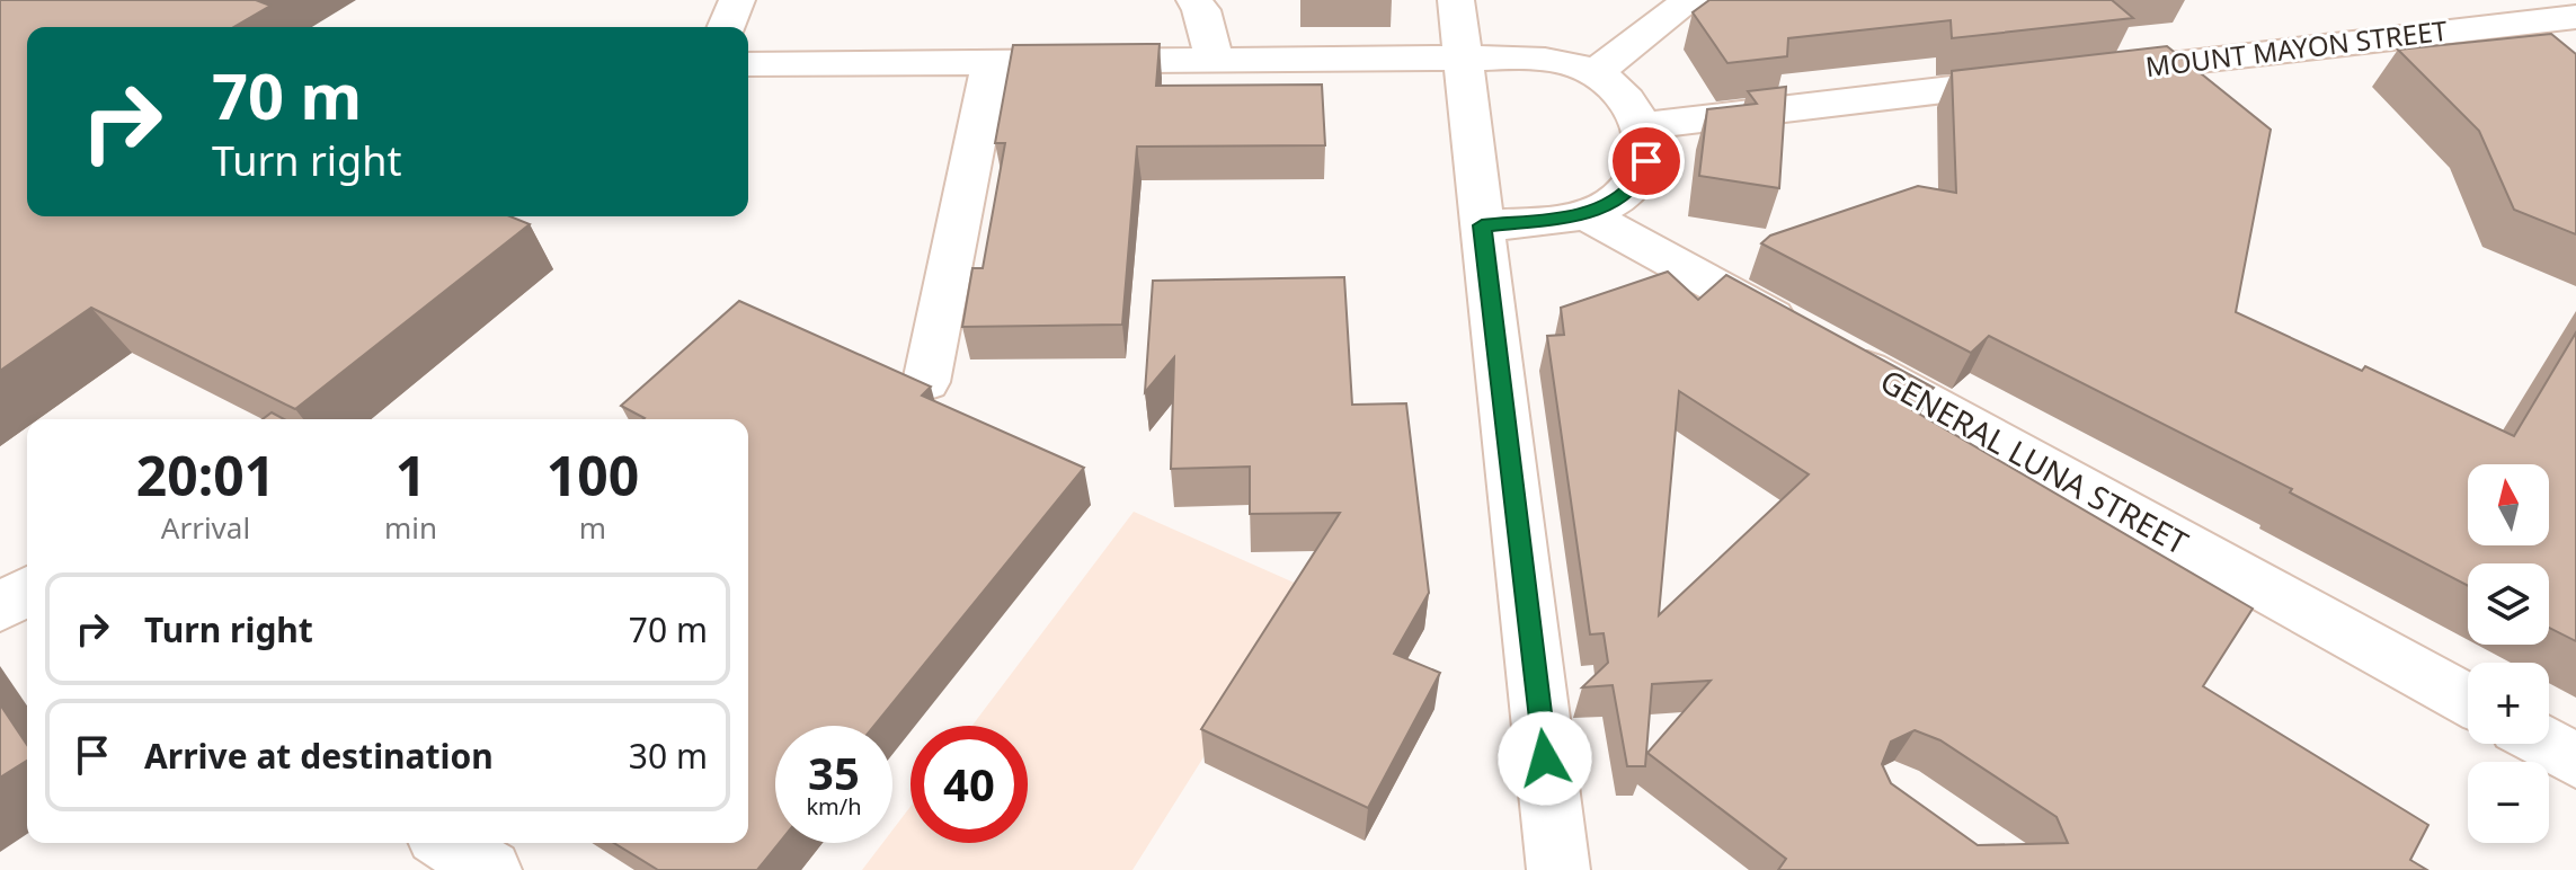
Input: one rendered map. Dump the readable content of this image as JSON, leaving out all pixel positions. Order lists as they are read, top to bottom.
{
  "streets": {
    "street": ["MOUNT MAYON STREET", "GENERAL LUNA STREET"]
  },
  "north": "top",
  "page": {
    "turn": ["70 m", "Turn right"],
    "eta": [
      "20:01",
      "Arrival",
      "1",
      "min",
      "100",
      "m"
    ],
    "map_buttons": ["+", "−"],
    "list": [
      {
        "name": "Turn right",
        "value": "70 m"
      },
      {
        "name": "Arrive at destination",
        "value": "30 m"
      }
    ],
    "speed": "35 km/h",
    "limit": "40"
  }
}
